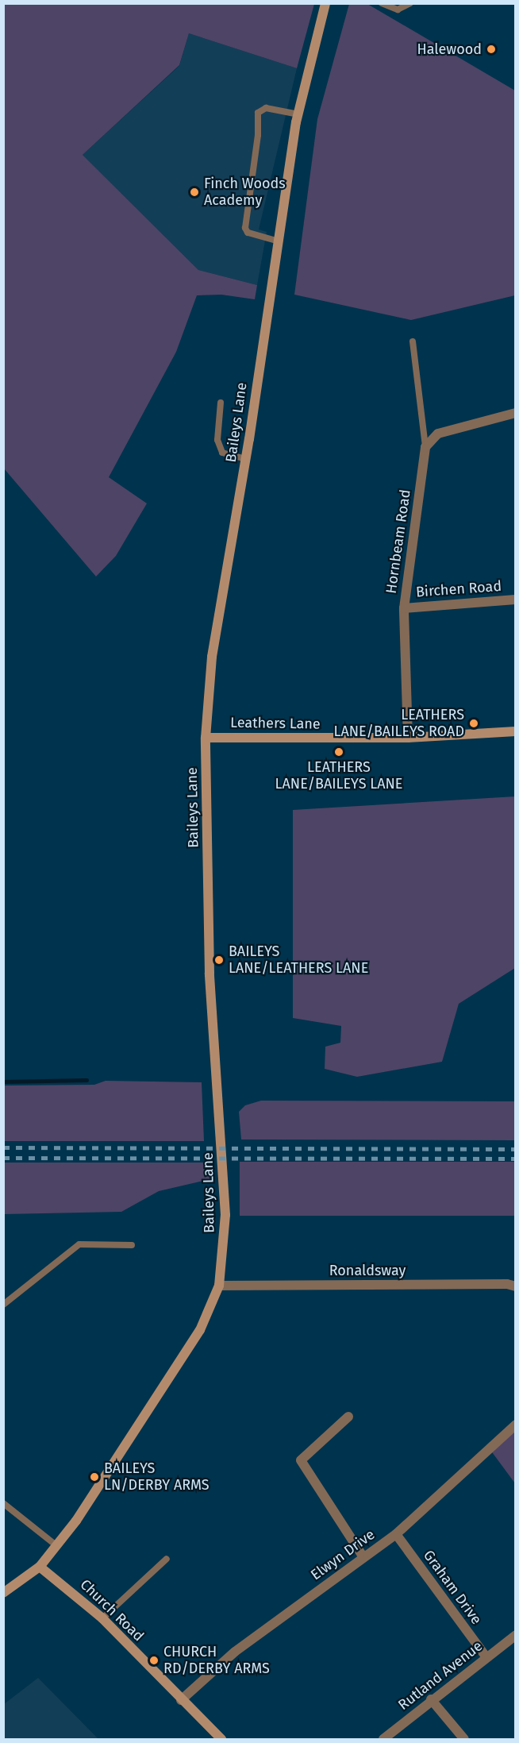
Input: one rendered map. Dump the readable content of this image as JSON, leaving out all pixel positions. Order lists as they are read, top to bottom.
{
  "streets": {
    "street": [
      "Baileys Lane",
      "Hornbeam Road",
      "Birchen Road",
      "Leathers Lane",
      "Ronaldsway",
      "Elwyn Drive",
      "Graham Drive",
      "Church Road",
      "Rutland Avenue"
    ]
  },
  "crossings": [
    ["Baileys Lane", "Leathers Lane"],
    ["Baileys Lane", "Ronaldsway"],
    ["Baileys Lane", "Church Road"],
    ["Hornbeam Road", "Birchen Road"],
    ["Hornbeam Road", "Leathers Lane"],
    ["Elwyn Drive", "Graham Drive"],
    ["Elwyn Drive", "Church Road"],
    ["Graham Drive", "Rutland Avenue"]
  ],
  "places": [
    "Halewood",
    "Finch Woods Academy",
    "LEATHERS LANE/BAILEYS ROAD",
    "LEATHERS LANE/BAILEYS LANE",
    "BAILEYS LANE/LEATHERS LANE",
    "BAILEYS LN/DERBY ARMS",
    "CHURCH RD/DERBY ARMS"
  ]
}
